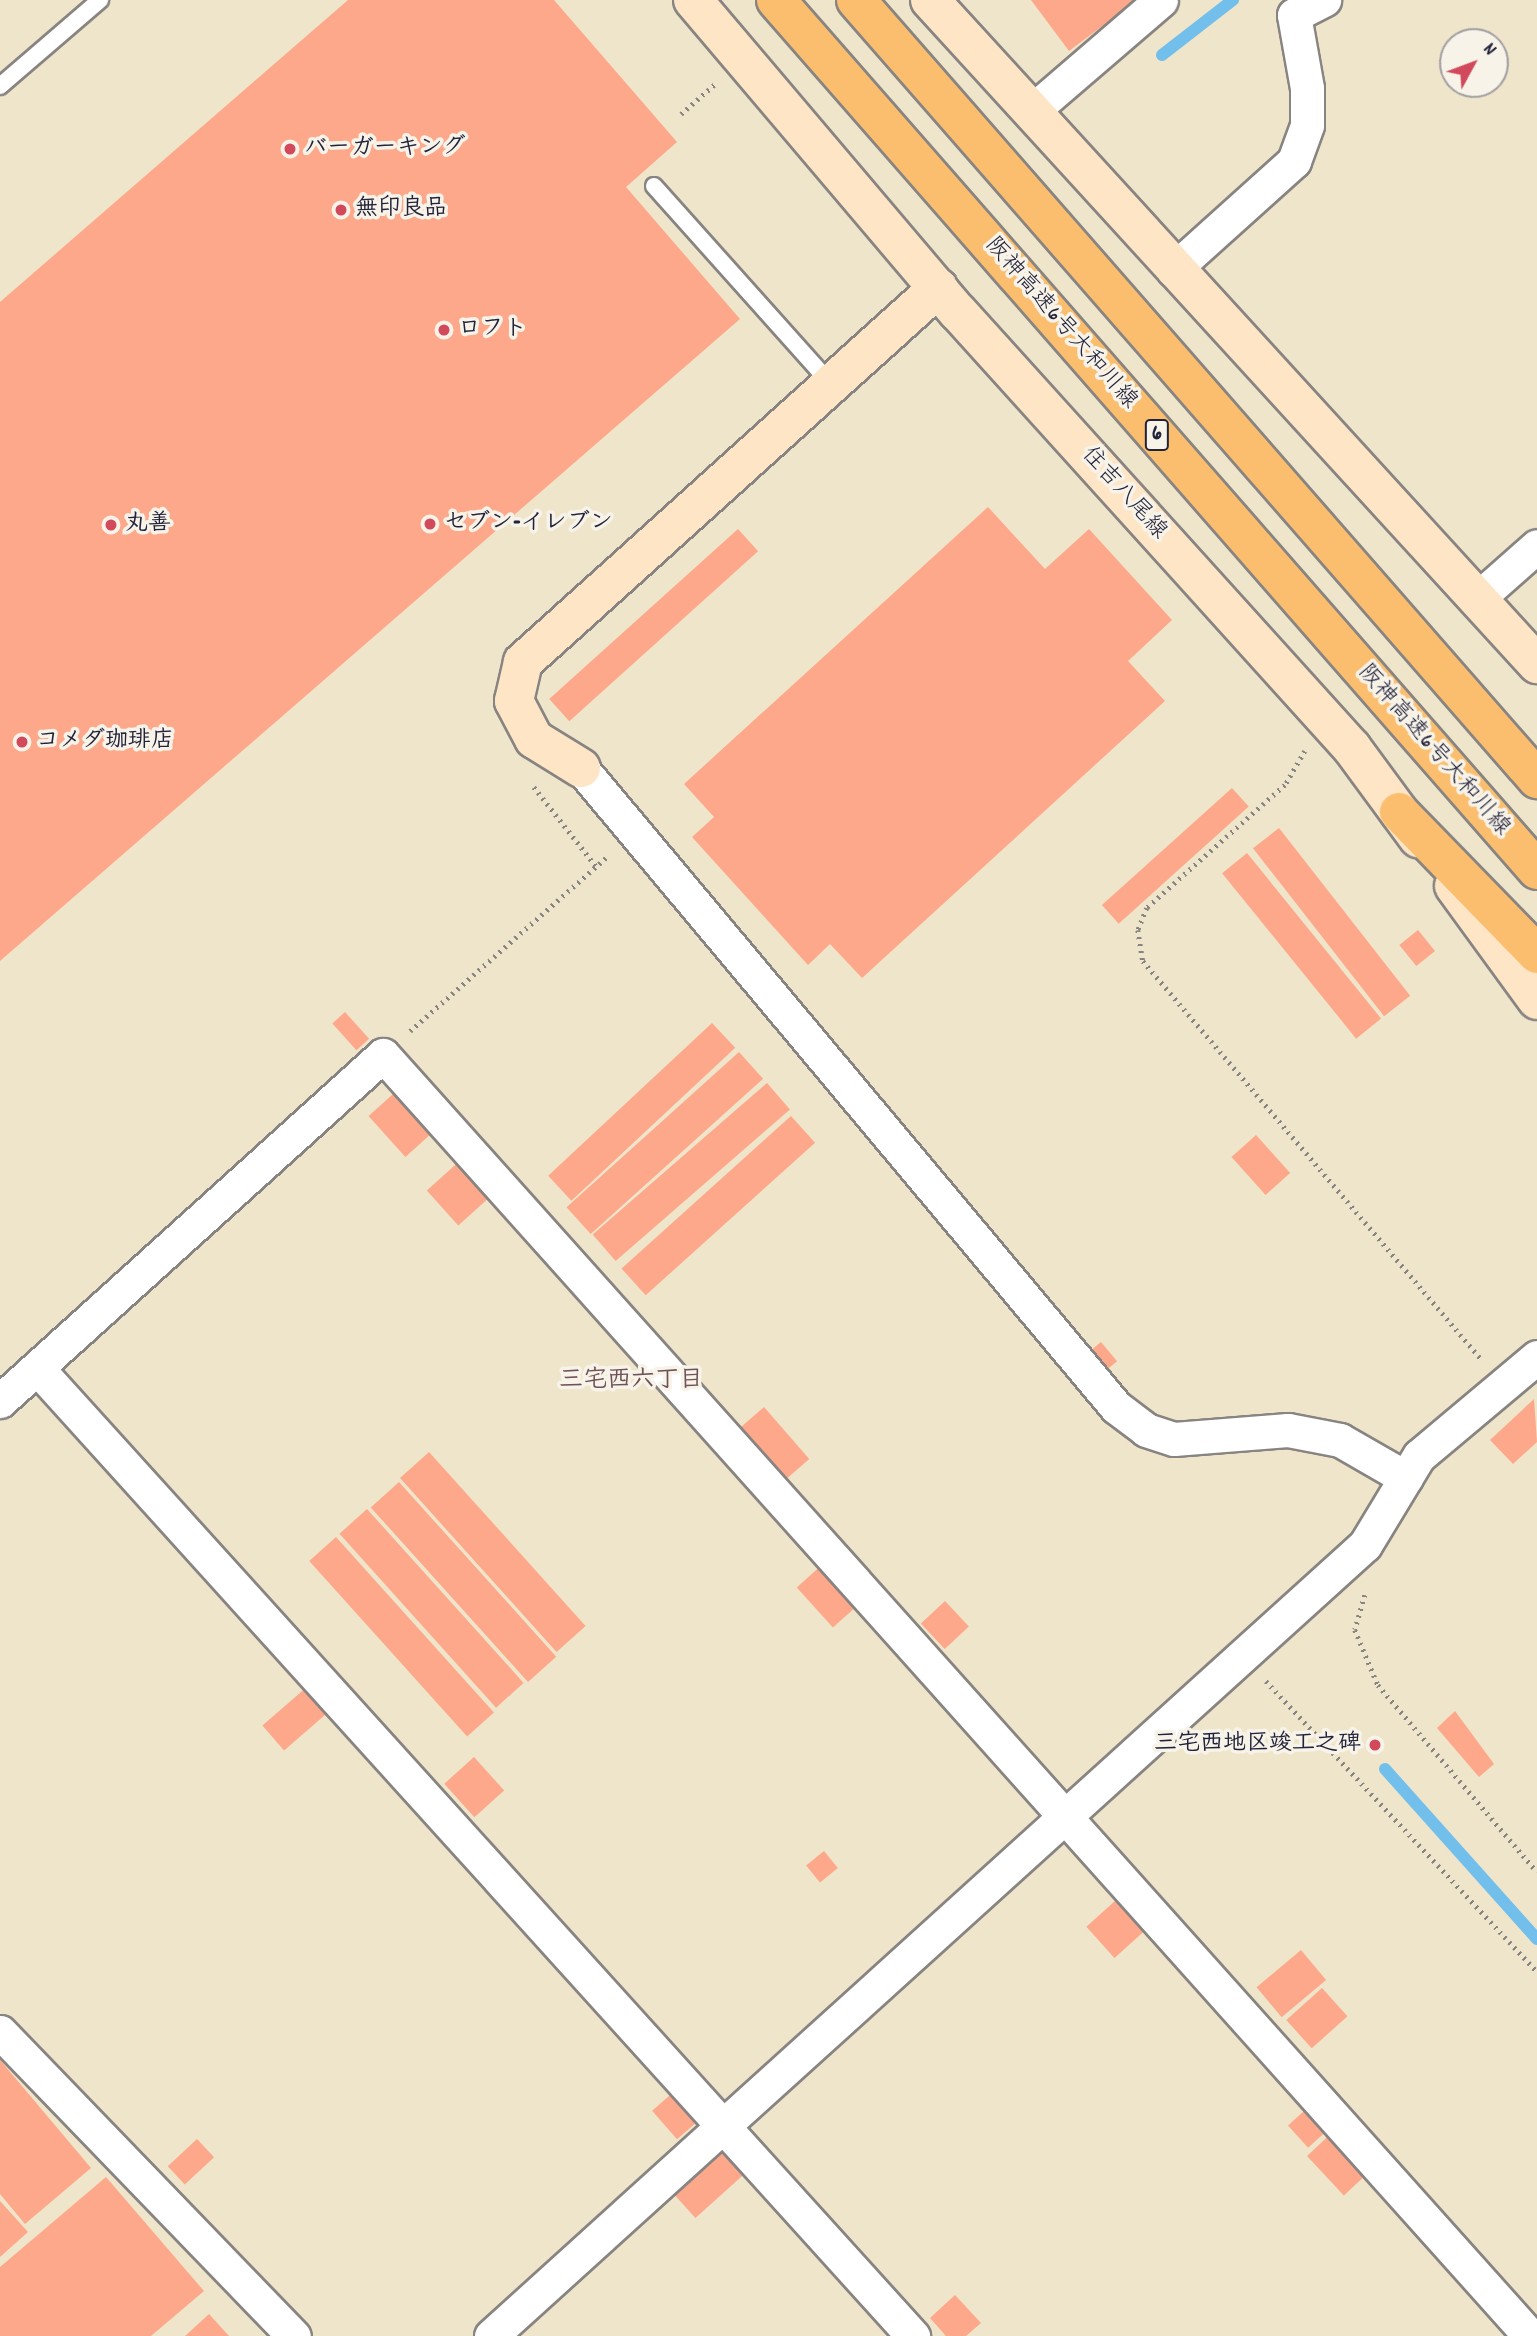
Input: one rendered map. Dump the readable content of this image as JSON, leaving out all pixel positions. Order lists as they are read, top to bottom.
{
  "streets": {
    "highway": ["阪神高速6号大和川線", "6"],
    "main road": ["住吉八尾線"]
  },
  "districts": ["三宅西六丁目"],
  "places": [
    "バーガーキング",
    "無印良品",
    "ロフト",
    "セブン-イレブン",
    "丸善",
    "コメダ珈琲店",
    "三宅西地区竣工之碑"
  ],
  "north": "top right"
}
